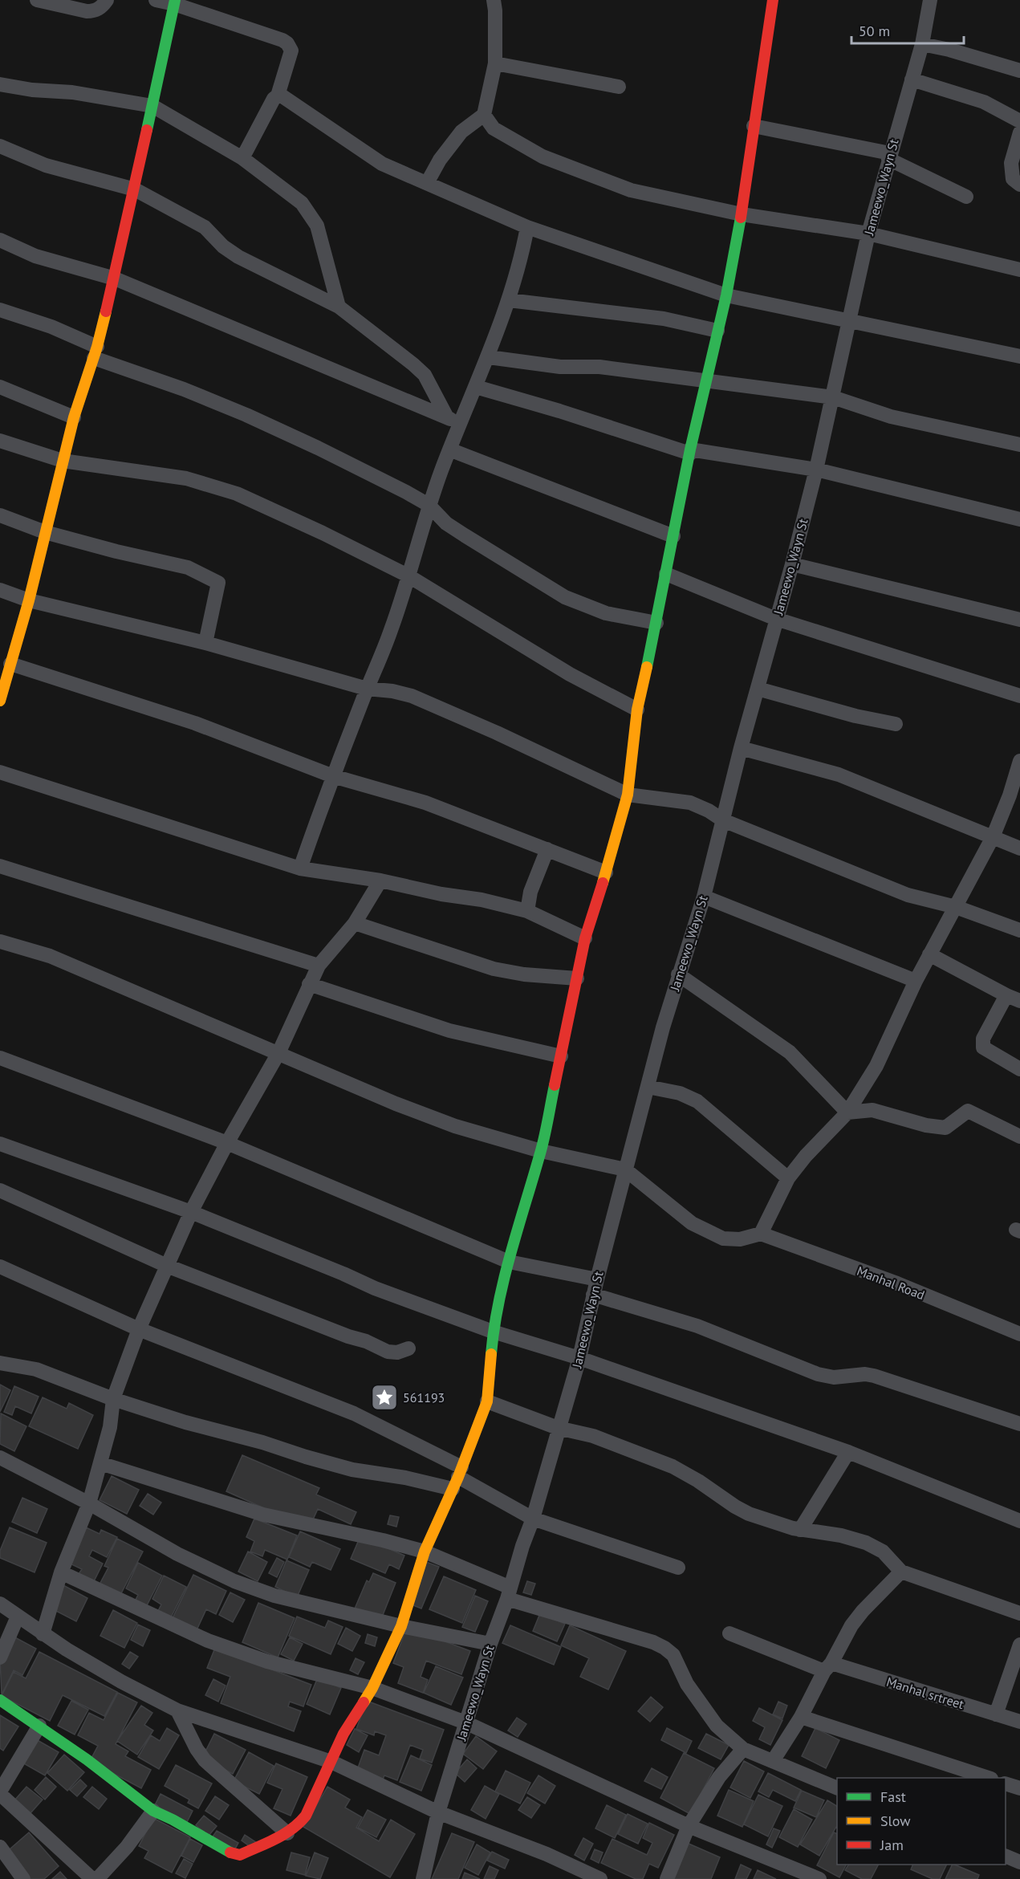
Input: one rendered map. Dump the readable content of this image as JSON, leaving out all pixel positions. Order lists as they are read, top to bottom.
{
  "streets": {
    "street": ["Jameewo_Wayn St", "Manhal Road", "Manhal srtreet"]
  },
  "places": {
    "place": ["561193"]
  },
  "legend": ["Fast", "Slow", "Jam"],
  "scale_bar": "50 m"
}
